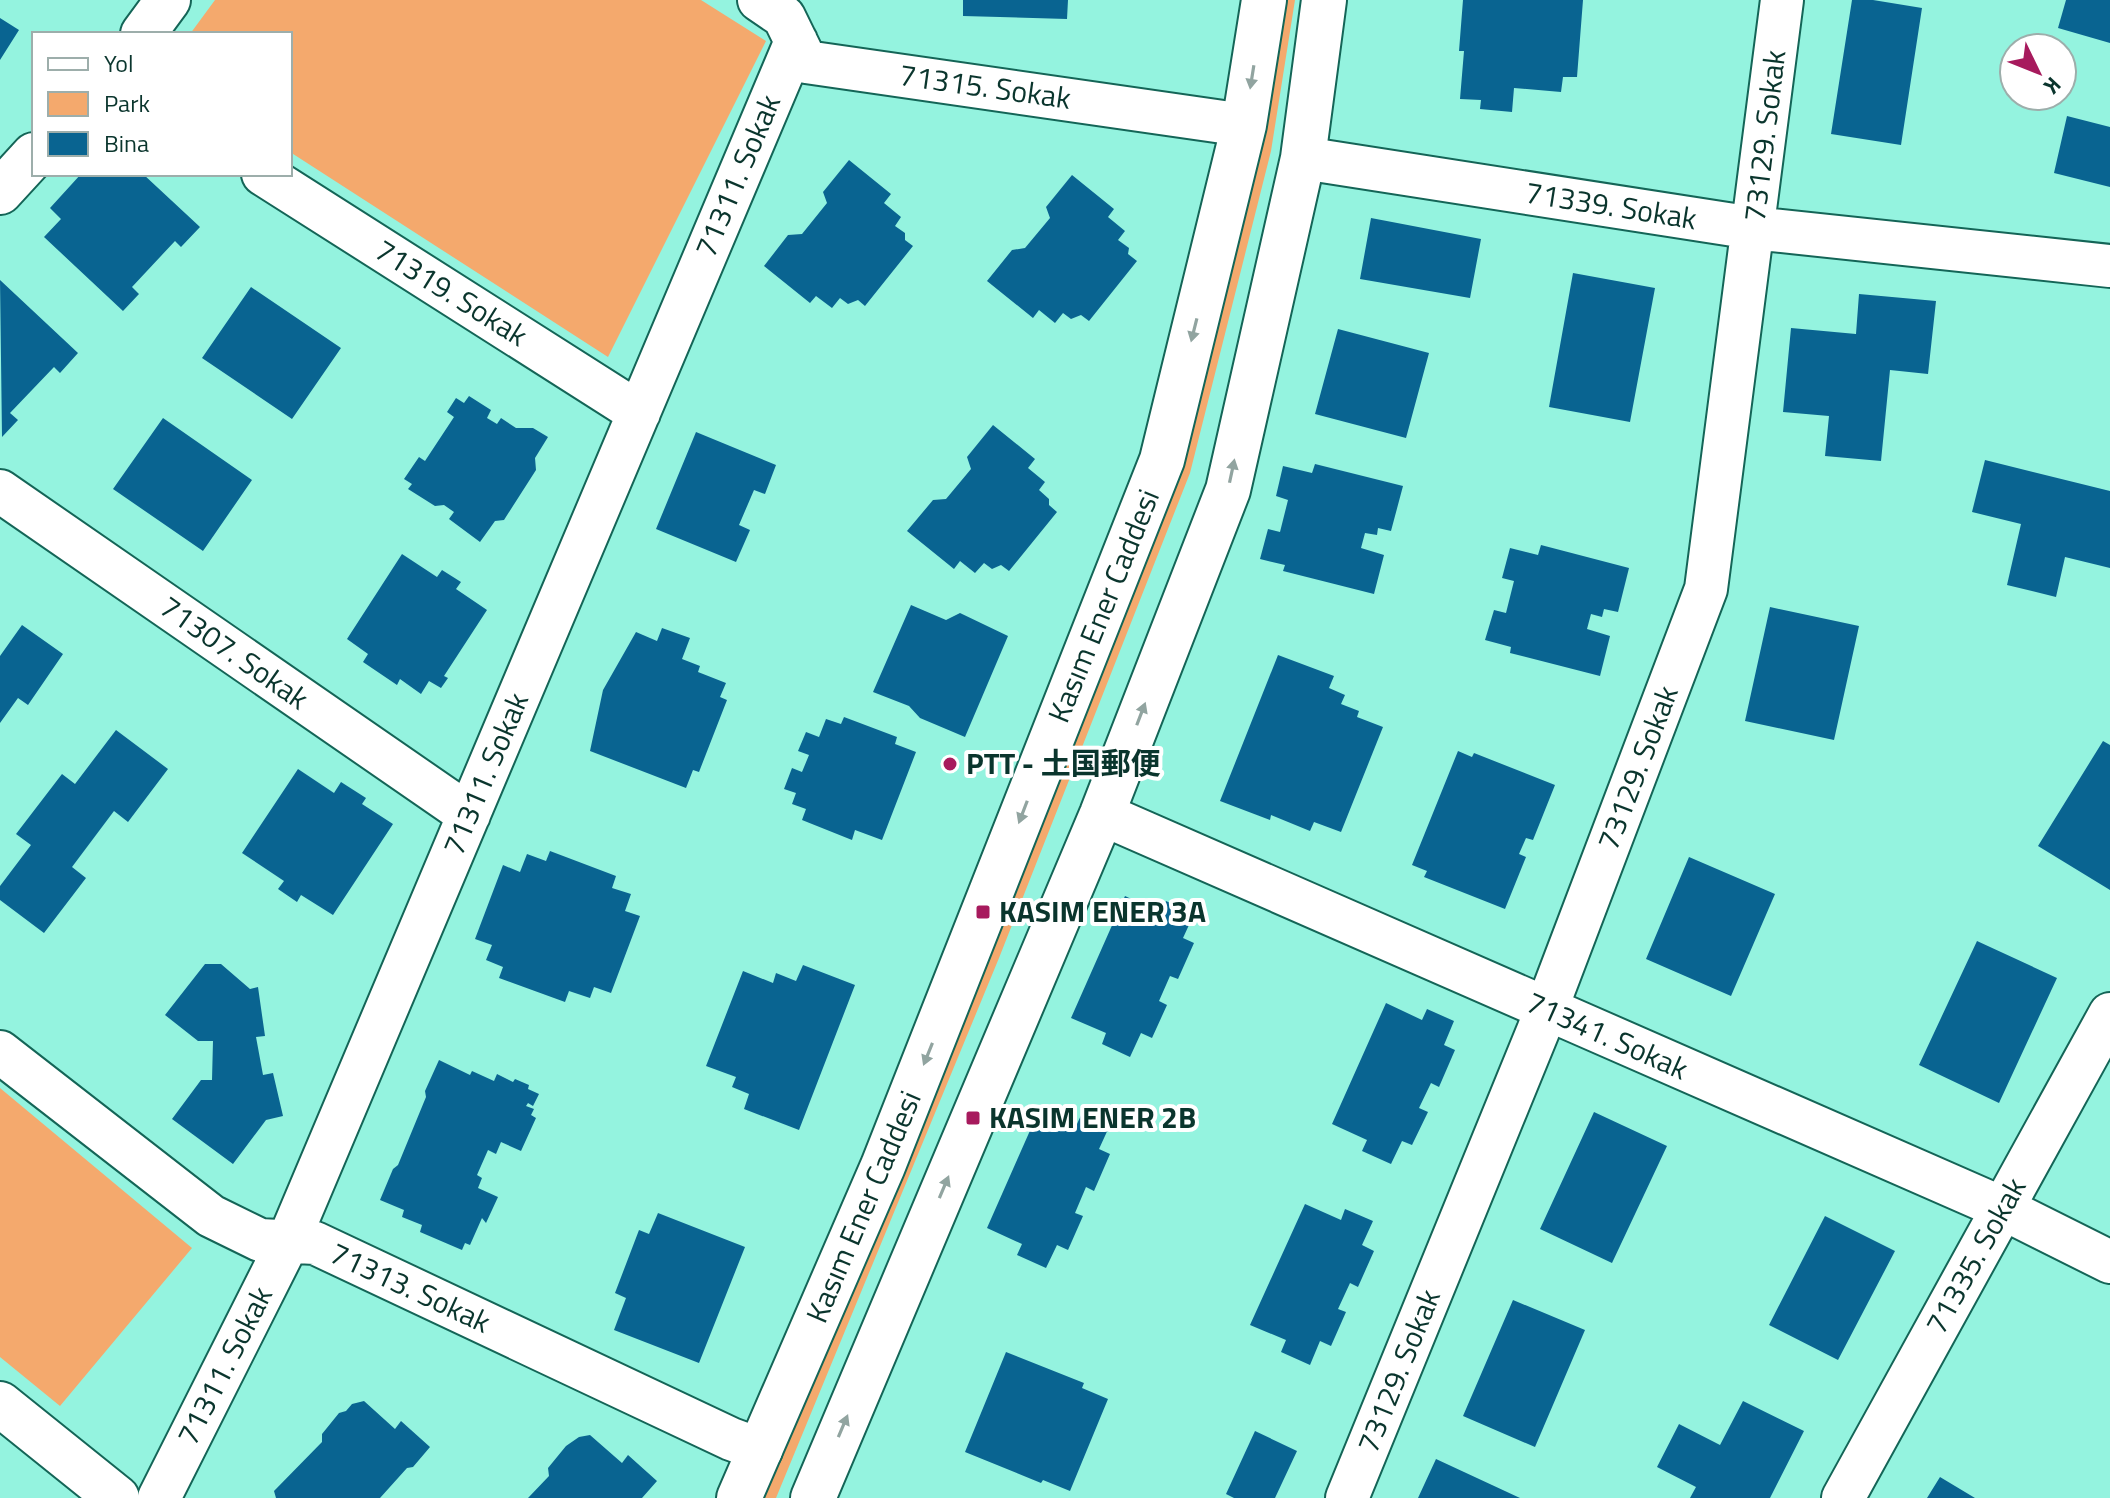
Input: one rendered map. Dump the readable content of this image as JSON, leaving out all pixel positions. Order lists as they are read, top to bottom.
{
  "streets": {
    "main road": ["Kasım Ener Caddesi"],
    "street": [
      "71315. Sokak",
      "73129. Sokak",
      "71311. Sokak",
      "71339. Sokak",
      "71319. Sokak",
      "71307. Sokak",
      "71341. Sokak",
      "71335. Sokak",
      "71313. Sokak"
    ]
  },
  "crossings": [
    ["71315. Sokak", "71311. Sokak"],
    ["71315. Sokak", "Kasım Ener Caddesi"],
    ["73129. Sokak", "71339. Sokak"],
    ["73129. Sokak", "71341. Sokak"],
    ["71311. Sokak", "71319. Sokak"],
    ["71311. Sokak", "71307. Sokak"],
    ["71311. Sokak", "71313. Sokak"],
    ["Kasım Ener Caddesi", "71313. Sokak"],
    ["71341. Sokak", "71335. Sokak"]
  ],
  "places": {
    "other": ["PTT - 土国郵便"],
    "transit": ["KASIM ENER 3A", "KASIM ENER 2B"]
  },
  "legend": ["Yol", "Park", "Bina"],
  "north": "bottom right"
}
